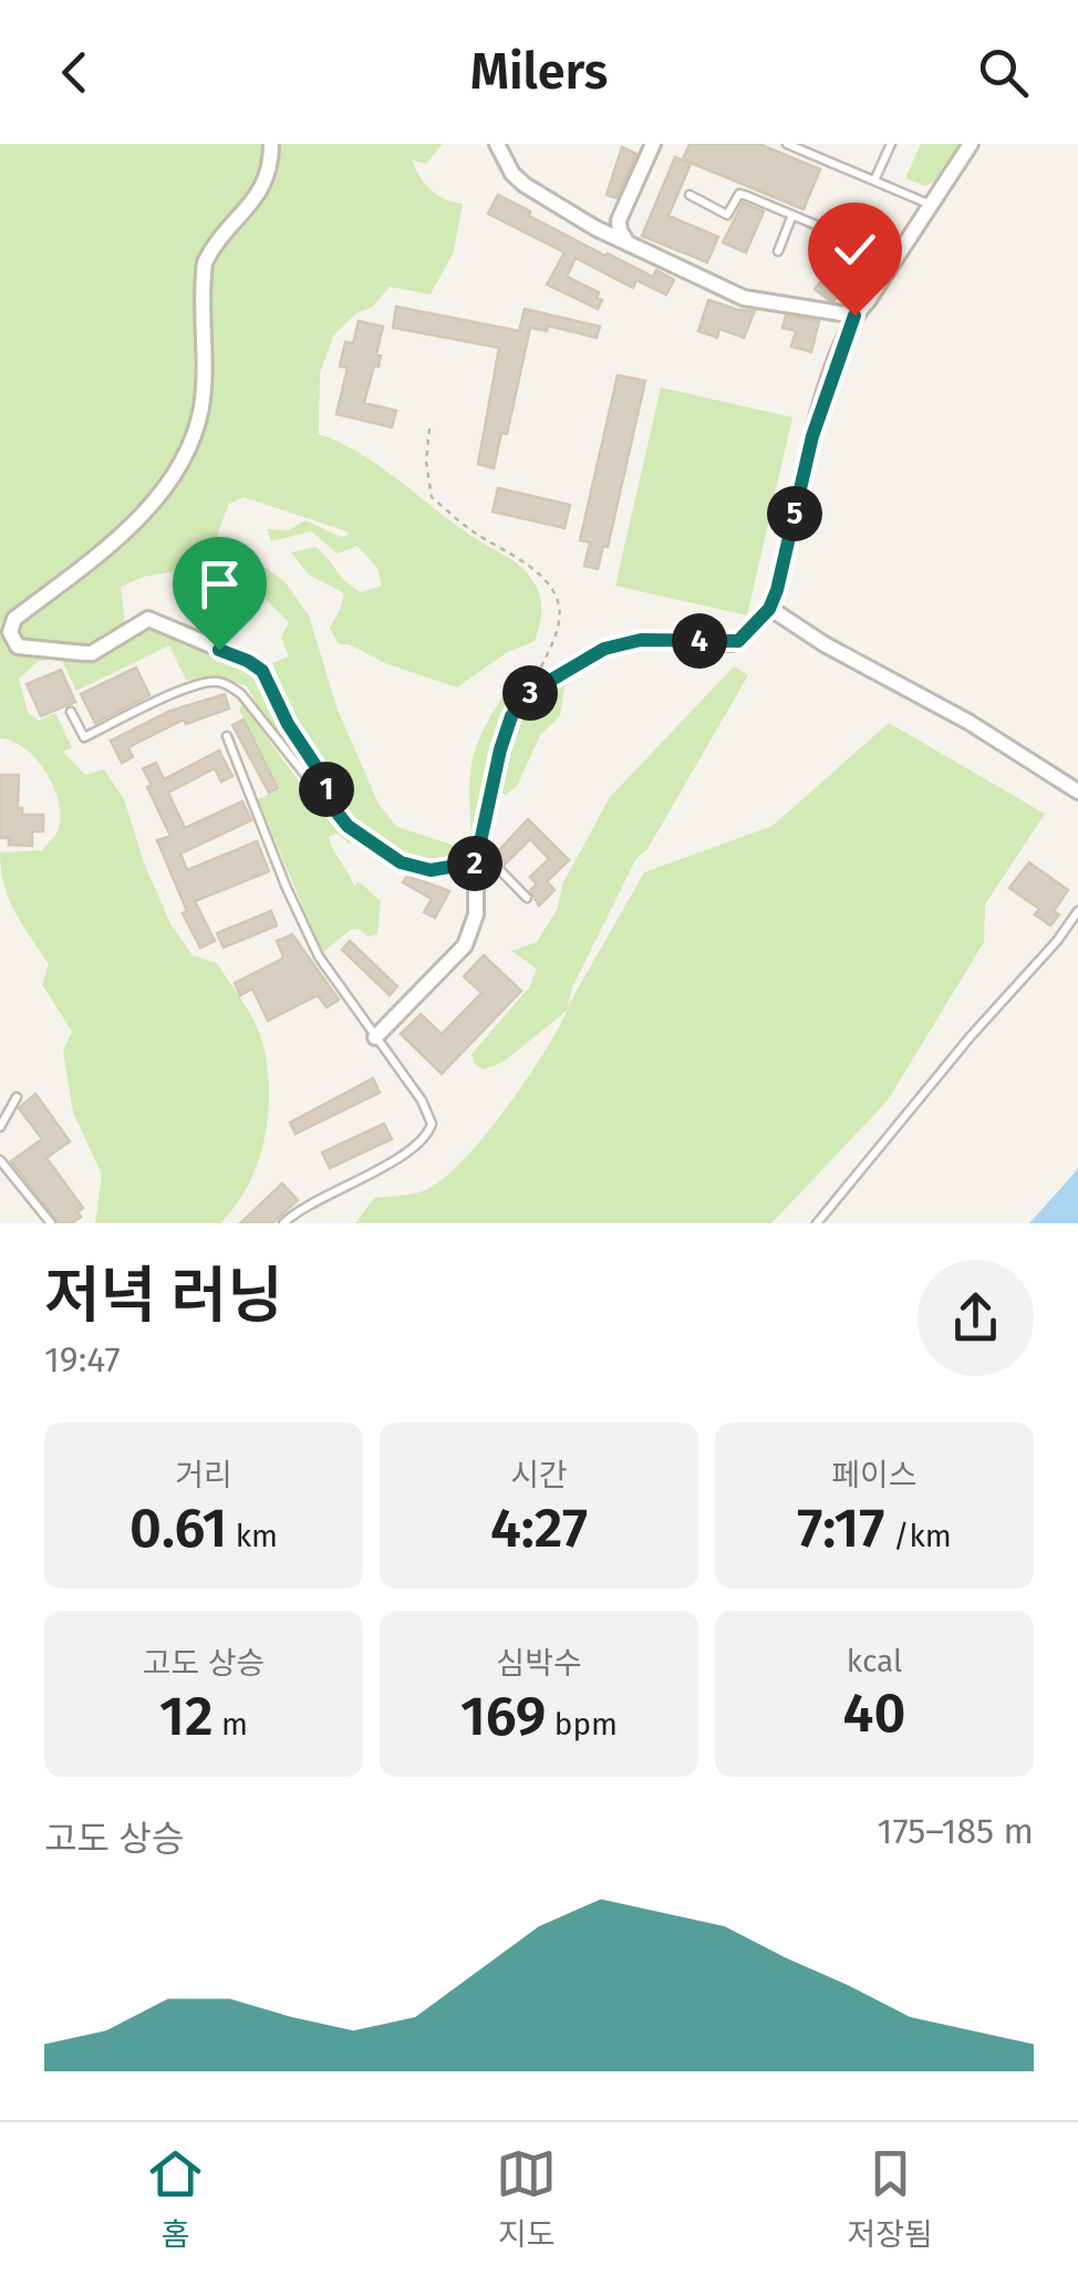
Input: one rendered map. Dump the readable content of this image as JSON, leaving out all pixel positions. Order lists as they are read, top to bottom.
{
  "page": {
    "header": "Milers",
    "pins": [
      "5",
      "4",
      "3",
      "1",
      "2"
    ],
    "heading": ["저녁 러닝", "19:47"],
    "stats": [
      ["거리", "0.61 km"],
      ["시간", "4:27"],
      ["페이스", "7:17 /km"],
      ["고도 상승", "12 m"],
      ["심박수", "169 bpm"],
      ["kcal", "40"]
    ],
    "chart": ["고도 상승", "175–185 m"],
    "tabs": ["홈", "지도", "저장됨"]
  }
}
